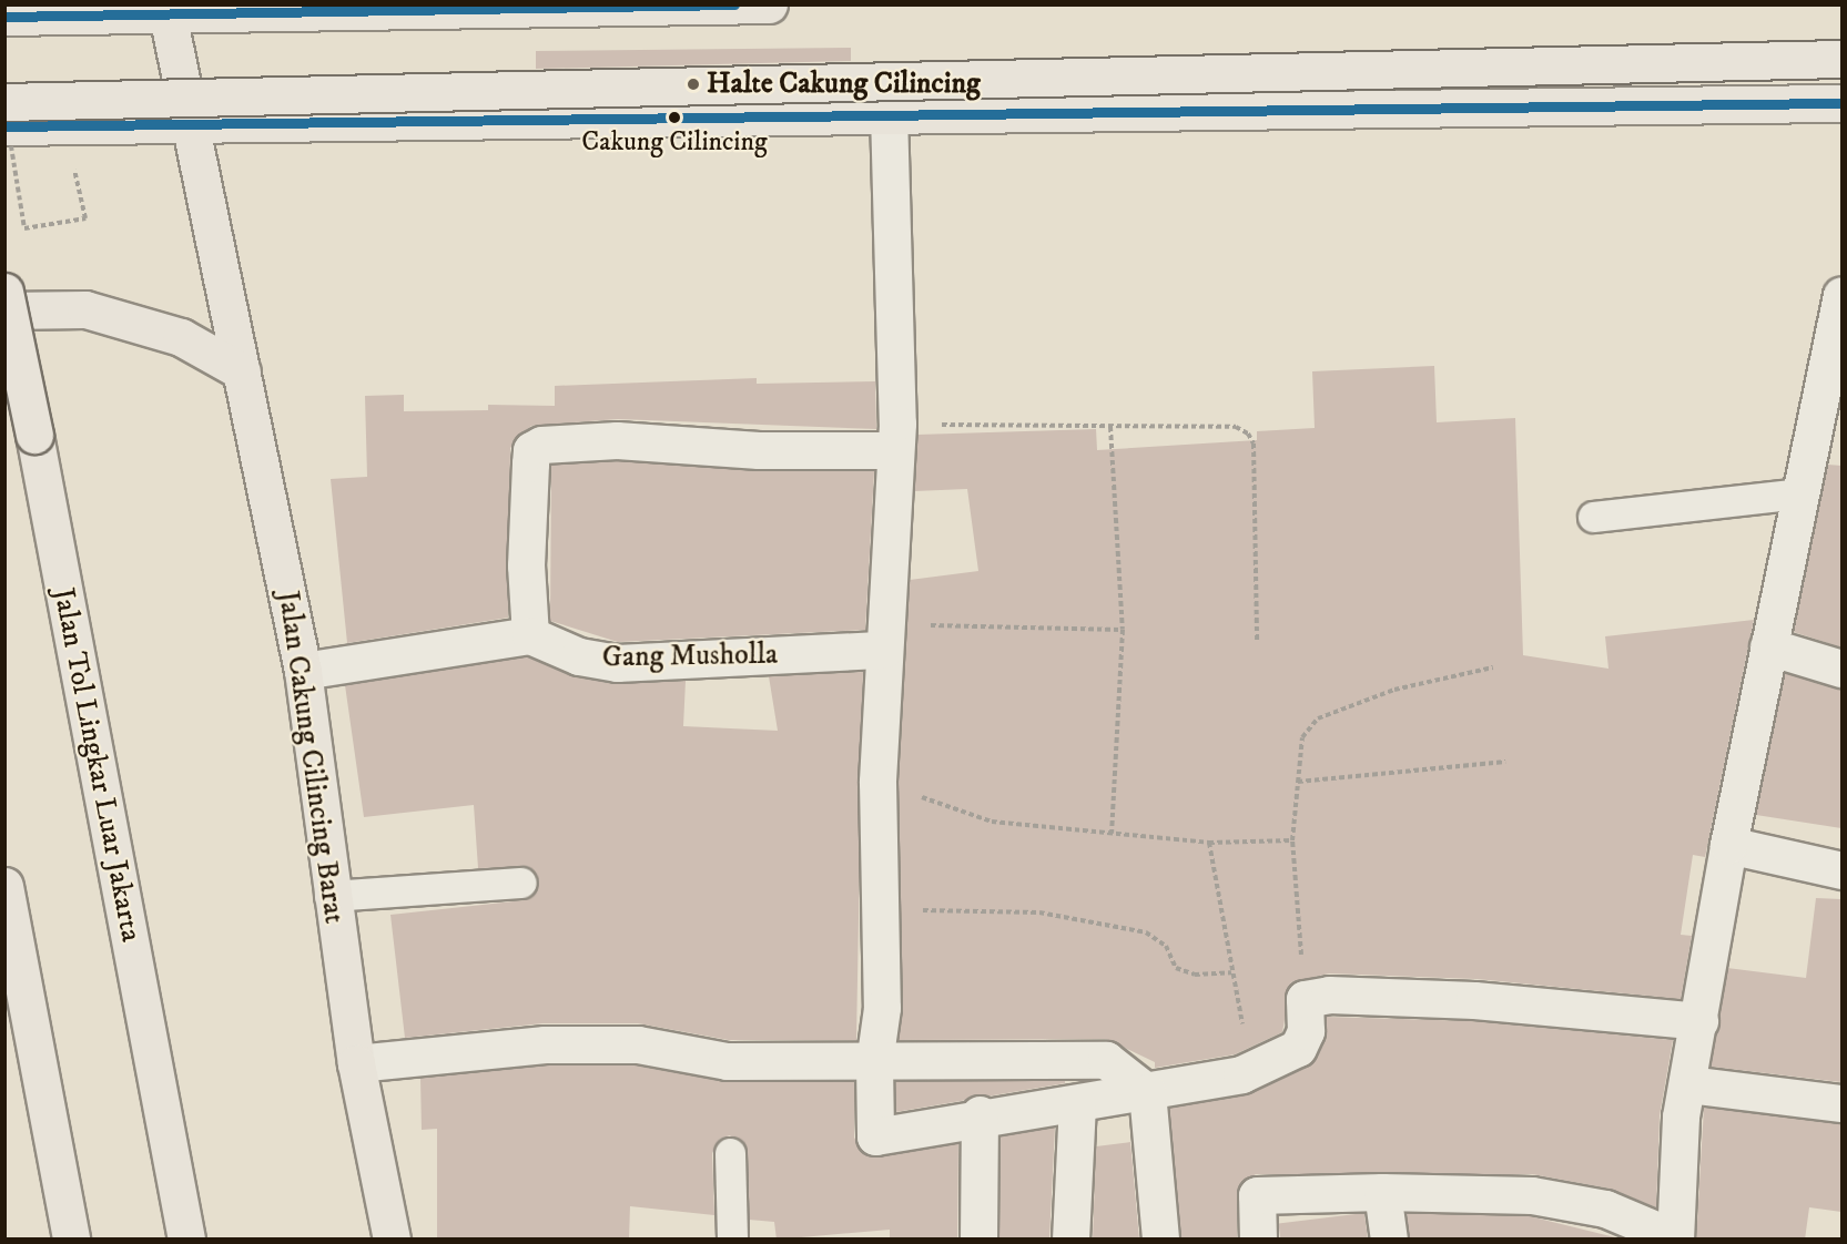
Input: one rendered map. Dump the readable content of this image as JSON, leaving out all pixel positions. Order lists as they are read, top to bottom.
{
  "streets": {
    "highway": ["Jalan Cakung Cilincing Barat", "Jalan Tol Lingkar Luar Jakarta"],
    "street": ["Gang Musholla"]
  },
  "places": ["Halte Cakung Cilincing", "Cakung Cilincing"]
}
